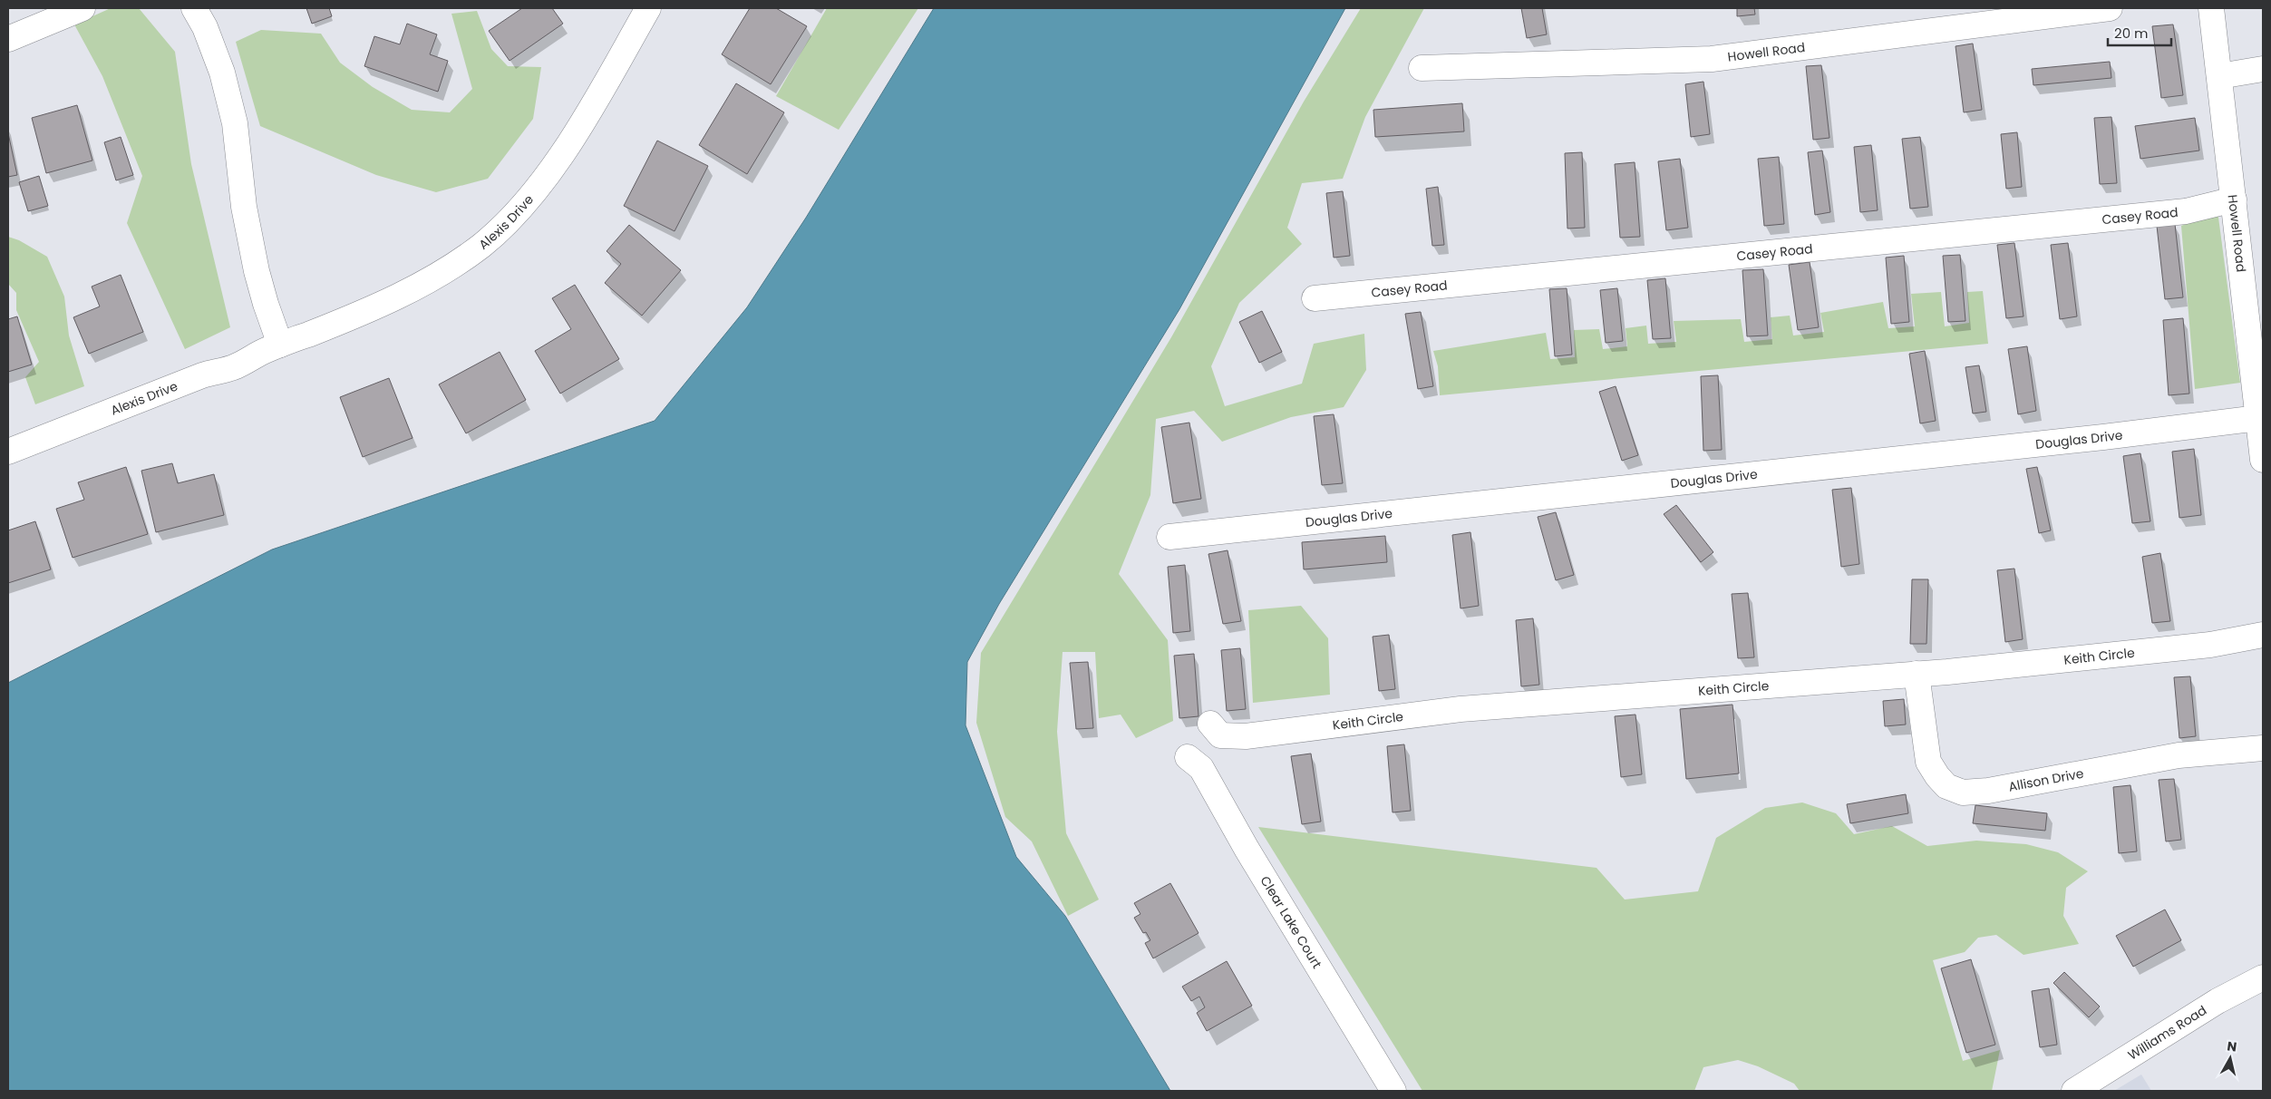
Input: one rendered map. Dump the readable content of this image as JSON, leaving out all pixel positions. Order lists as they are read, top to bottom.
{
  "streets": {
    "street": [
      "Howell Road",
      "Casey Road",
      "Alexis Drive",
      "Douglas Drive",
      "Keith Circle",
      "Allison Drive",
      "Clear Lake Court",
      "Williams Road"
    ]
  },
  "crossings": [
    ["Howell Road", "Casey Road"],
    ["Howell Road", "Douglas Drive"],
    ["Keith Circle", "Allison Drive"]
  ],
  "scale_bar": "20 m",
  "north": "top"
}
